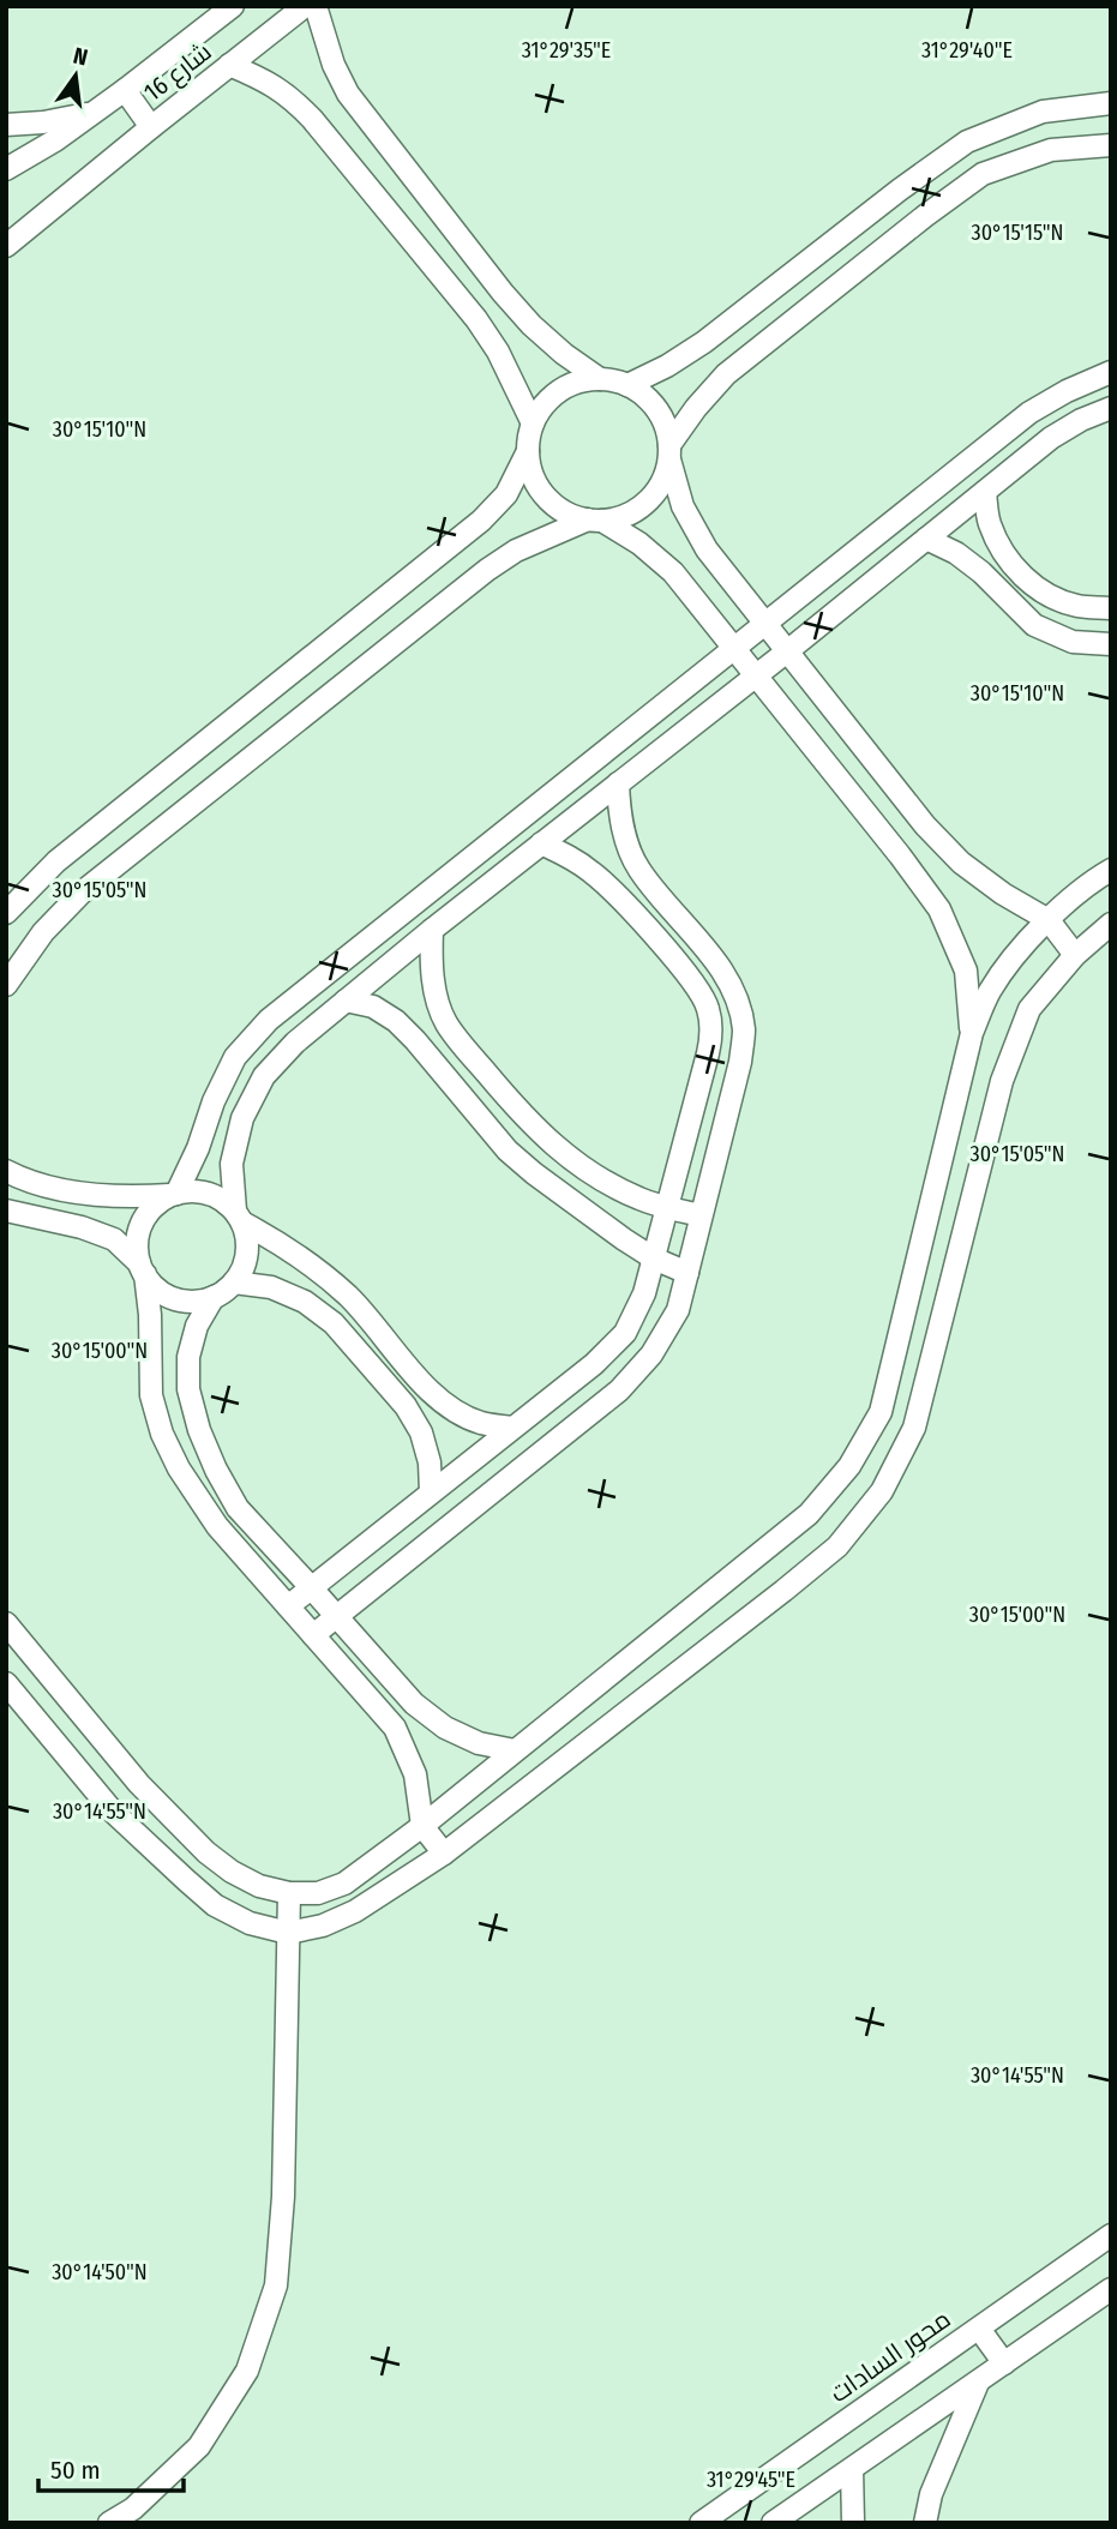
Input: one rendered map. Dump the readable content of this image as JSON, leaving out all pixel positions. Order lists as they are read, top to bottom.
{
  "streets": {
    "street": ["شارع 16", "محور السادات"]
  },
  "scale_bar": "50 m",
  "north": "top",
  "coordinates": [
    "31°29'35\"E",
    "31°29'40\"E",
    "30°15'15\"N",
    "30°15'10\"N",
    "30°15'05\"N",
    "30°15'00\"N",
    "30°14'55\"N",
    "30°14'50\"N",
    "31°29'45\"E"
  ]
}
